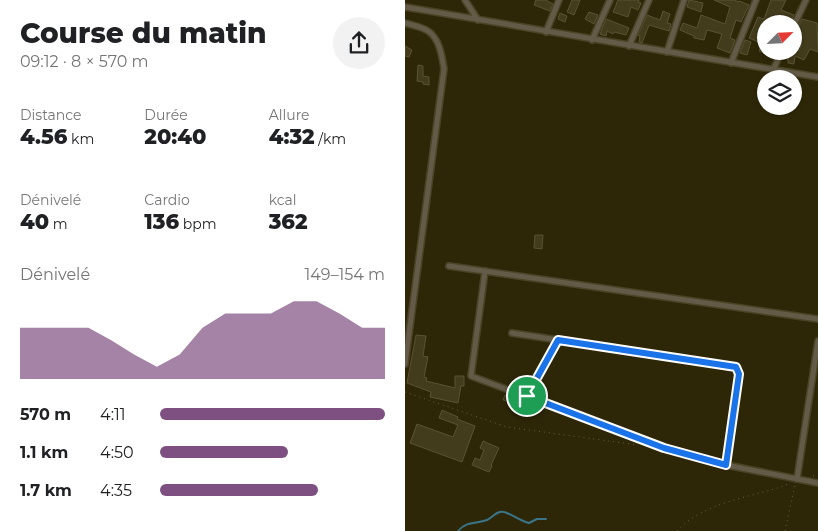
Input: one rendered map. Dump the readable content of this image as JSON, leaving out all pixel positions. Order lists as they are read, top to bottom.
{
  "north": "top right",
  "page": {
    "heading": ["Course du matin", "09:12 · 8 × 570 m"],
    "stats": [
      ["Distance", "4.56 km"],
      ["Durée", "20:40"],
      ["Allure", "4:32 /km"],
      ["Dénivelé", "40 m"],
      ["Cardio", "136 bpm"],
      ["kcal", "362"]
    ],
    "chart": ["Dénivelé", "149–154 m"],
    "list": [
      {
        "name": "570 m",
        "note": "4:11"
      },
      {
        "name": "1.1 km",
        "note": "4:50"
      },
      {
        "name": "1.7 km",
        "note": "4:35"
      }
    ]
  }
}
